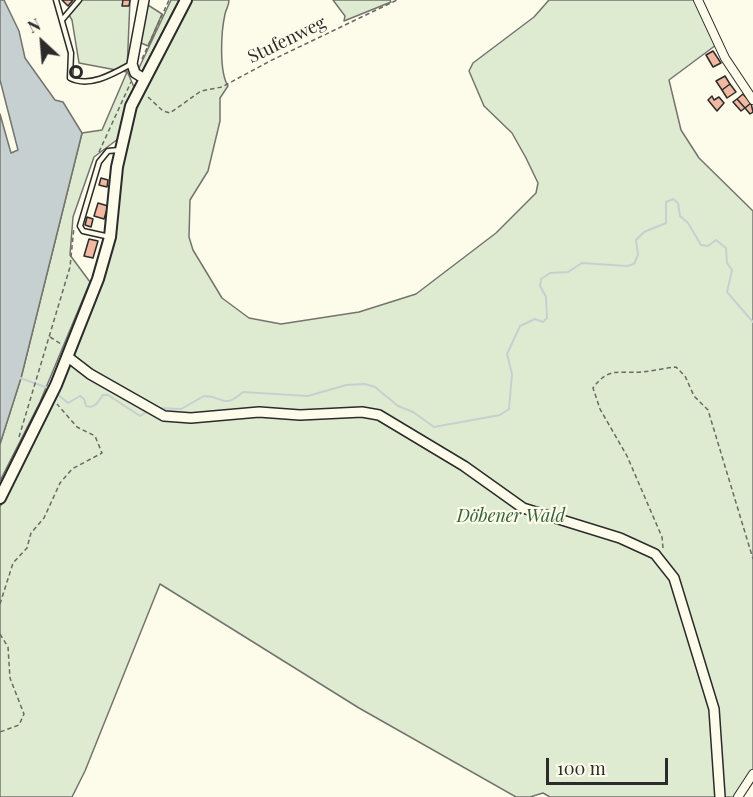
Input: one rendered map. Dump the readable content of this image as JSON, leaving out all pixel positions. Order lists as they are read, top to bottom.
{
  "streets": {
    "path": ["Stufenweg"]
  },
  "parks": ["Döbener Wald"],
  "scale_bar": "100 m",
  "north": "top left"
}
